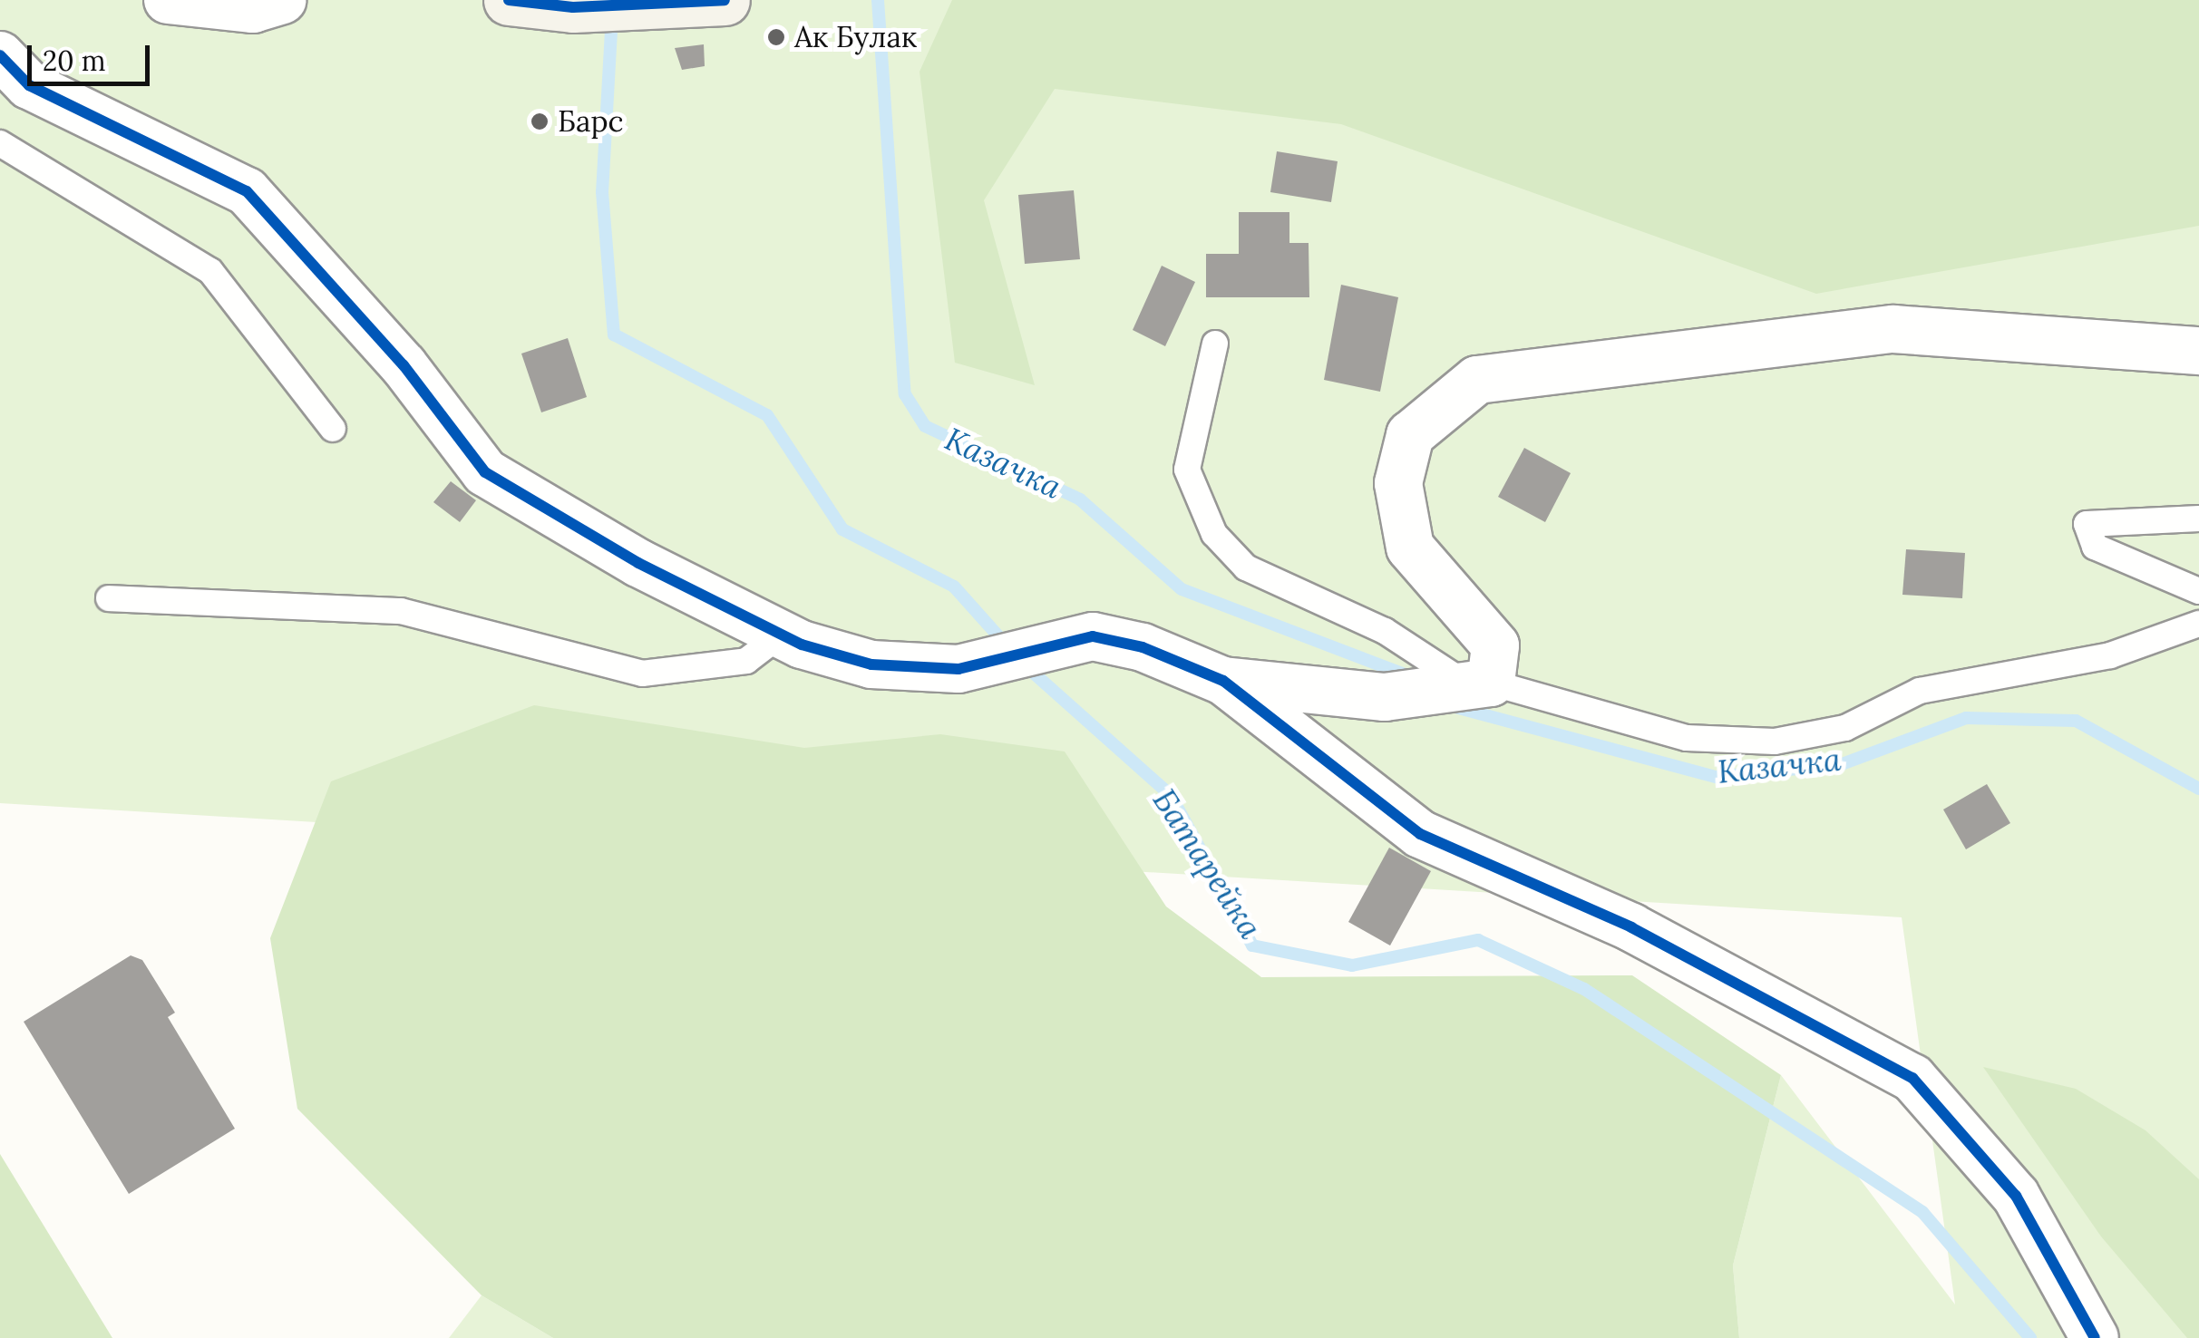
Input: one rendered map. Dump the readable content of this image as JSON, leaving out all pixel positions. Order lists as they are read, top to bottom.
{
  "water": ["Казачка", "Батарейка"],
  "places": ["Ак Булак", "Барс"],
  "scale_bar": "20 m"
}
